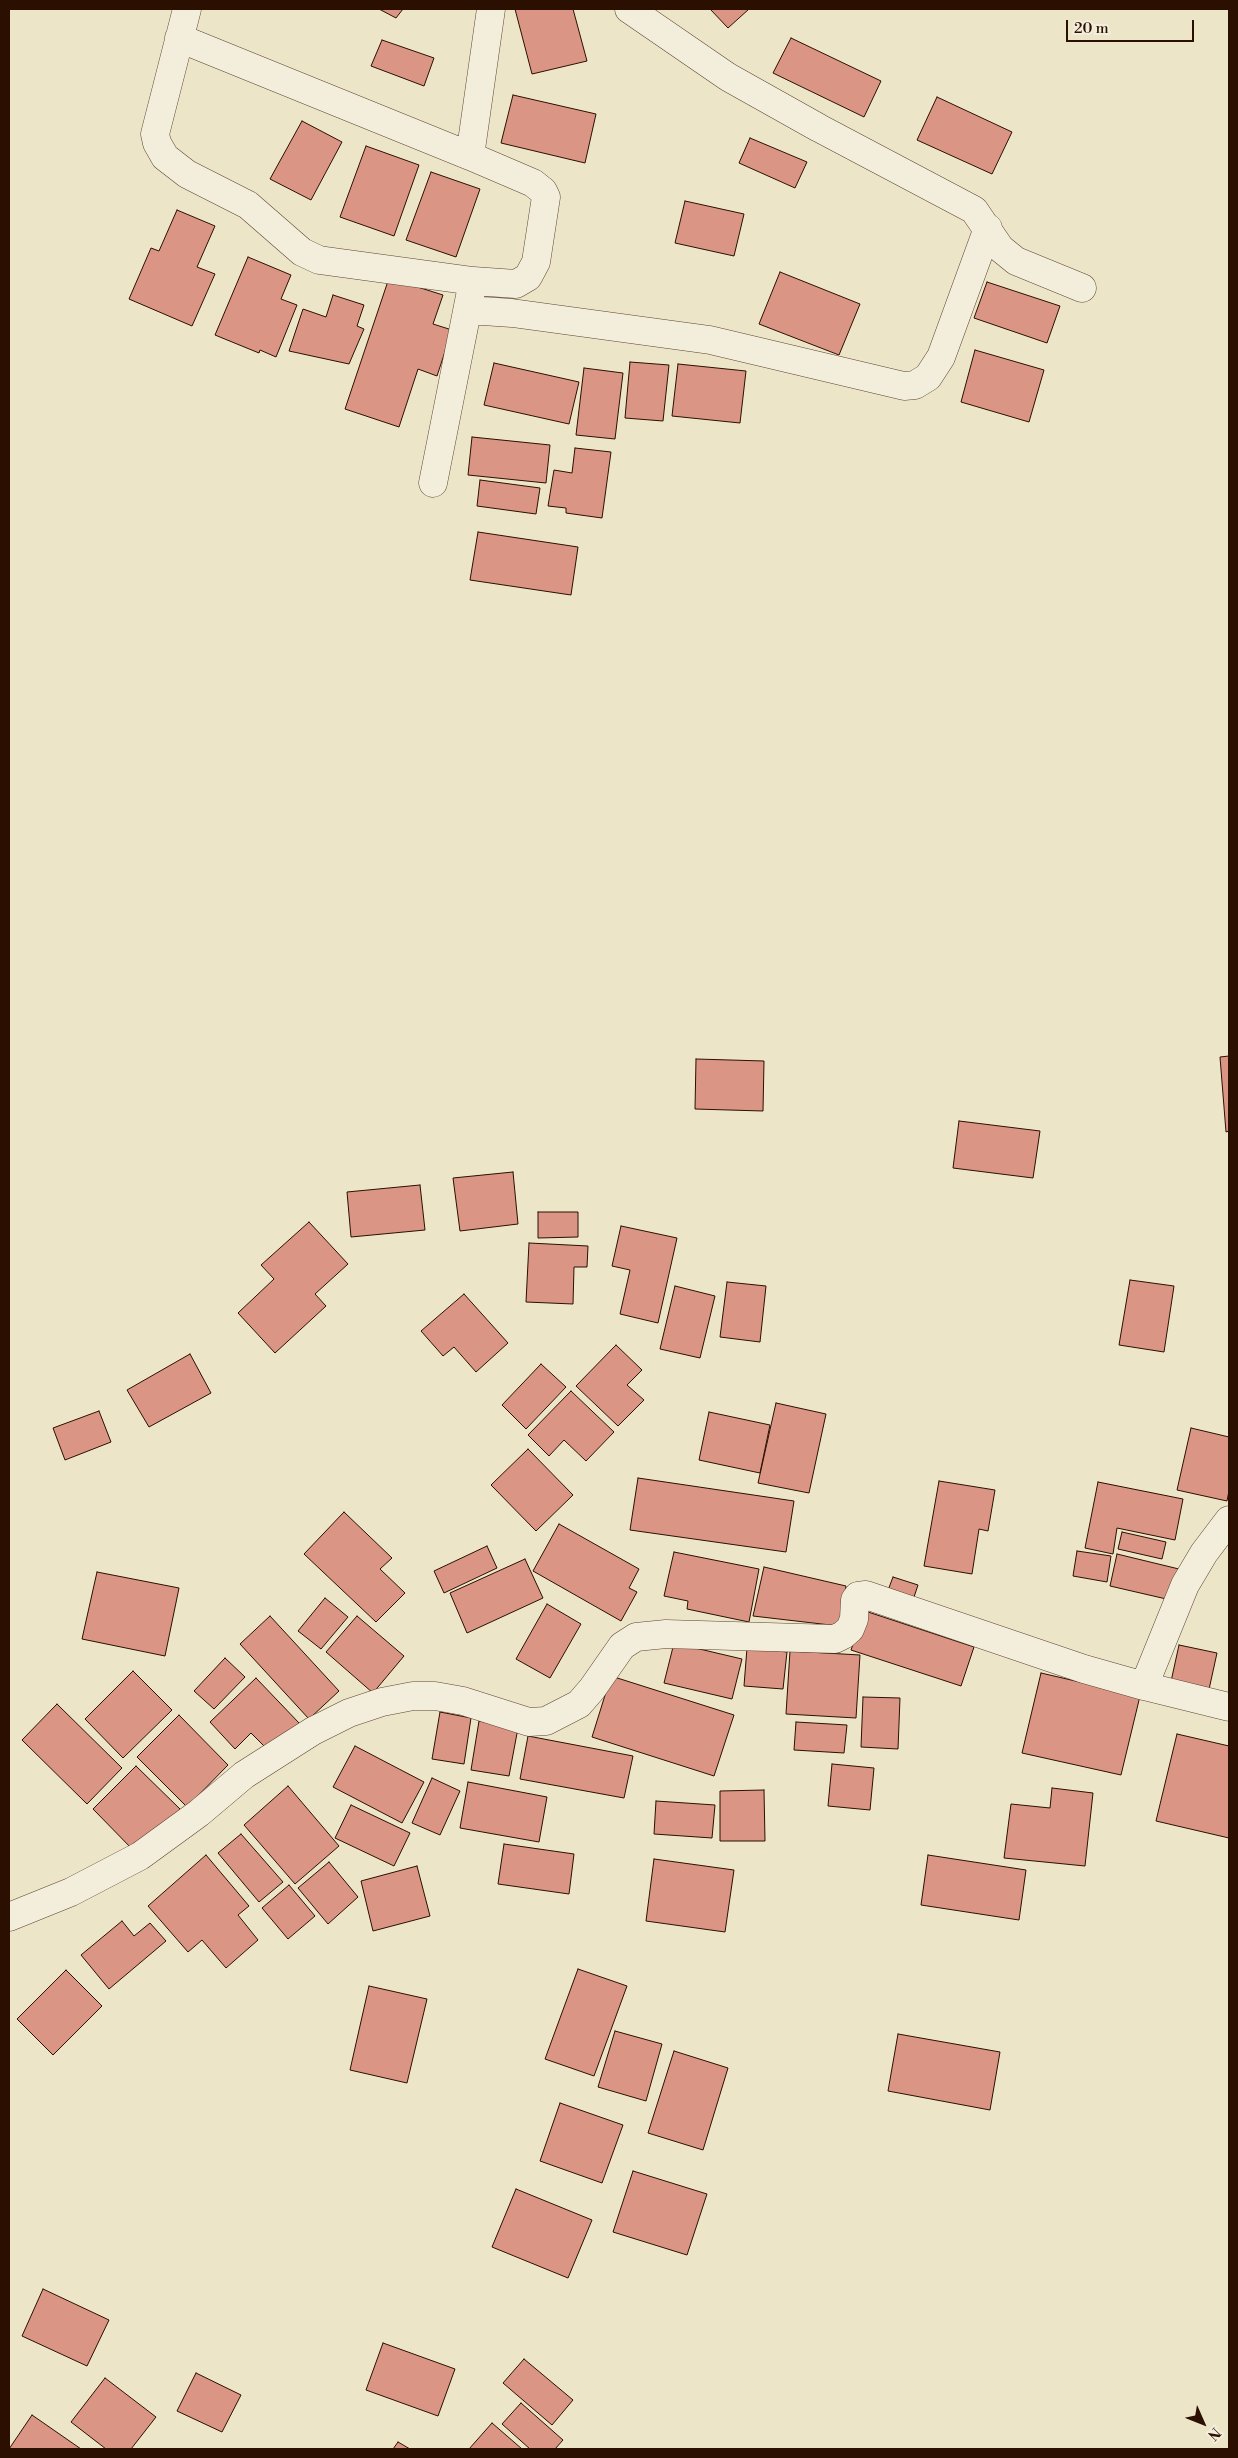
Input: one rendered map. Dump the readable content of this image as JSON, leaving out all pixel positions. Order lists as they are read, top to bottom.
{
  "scale_bar": "20 m",
  "north": "bottom right"
}
